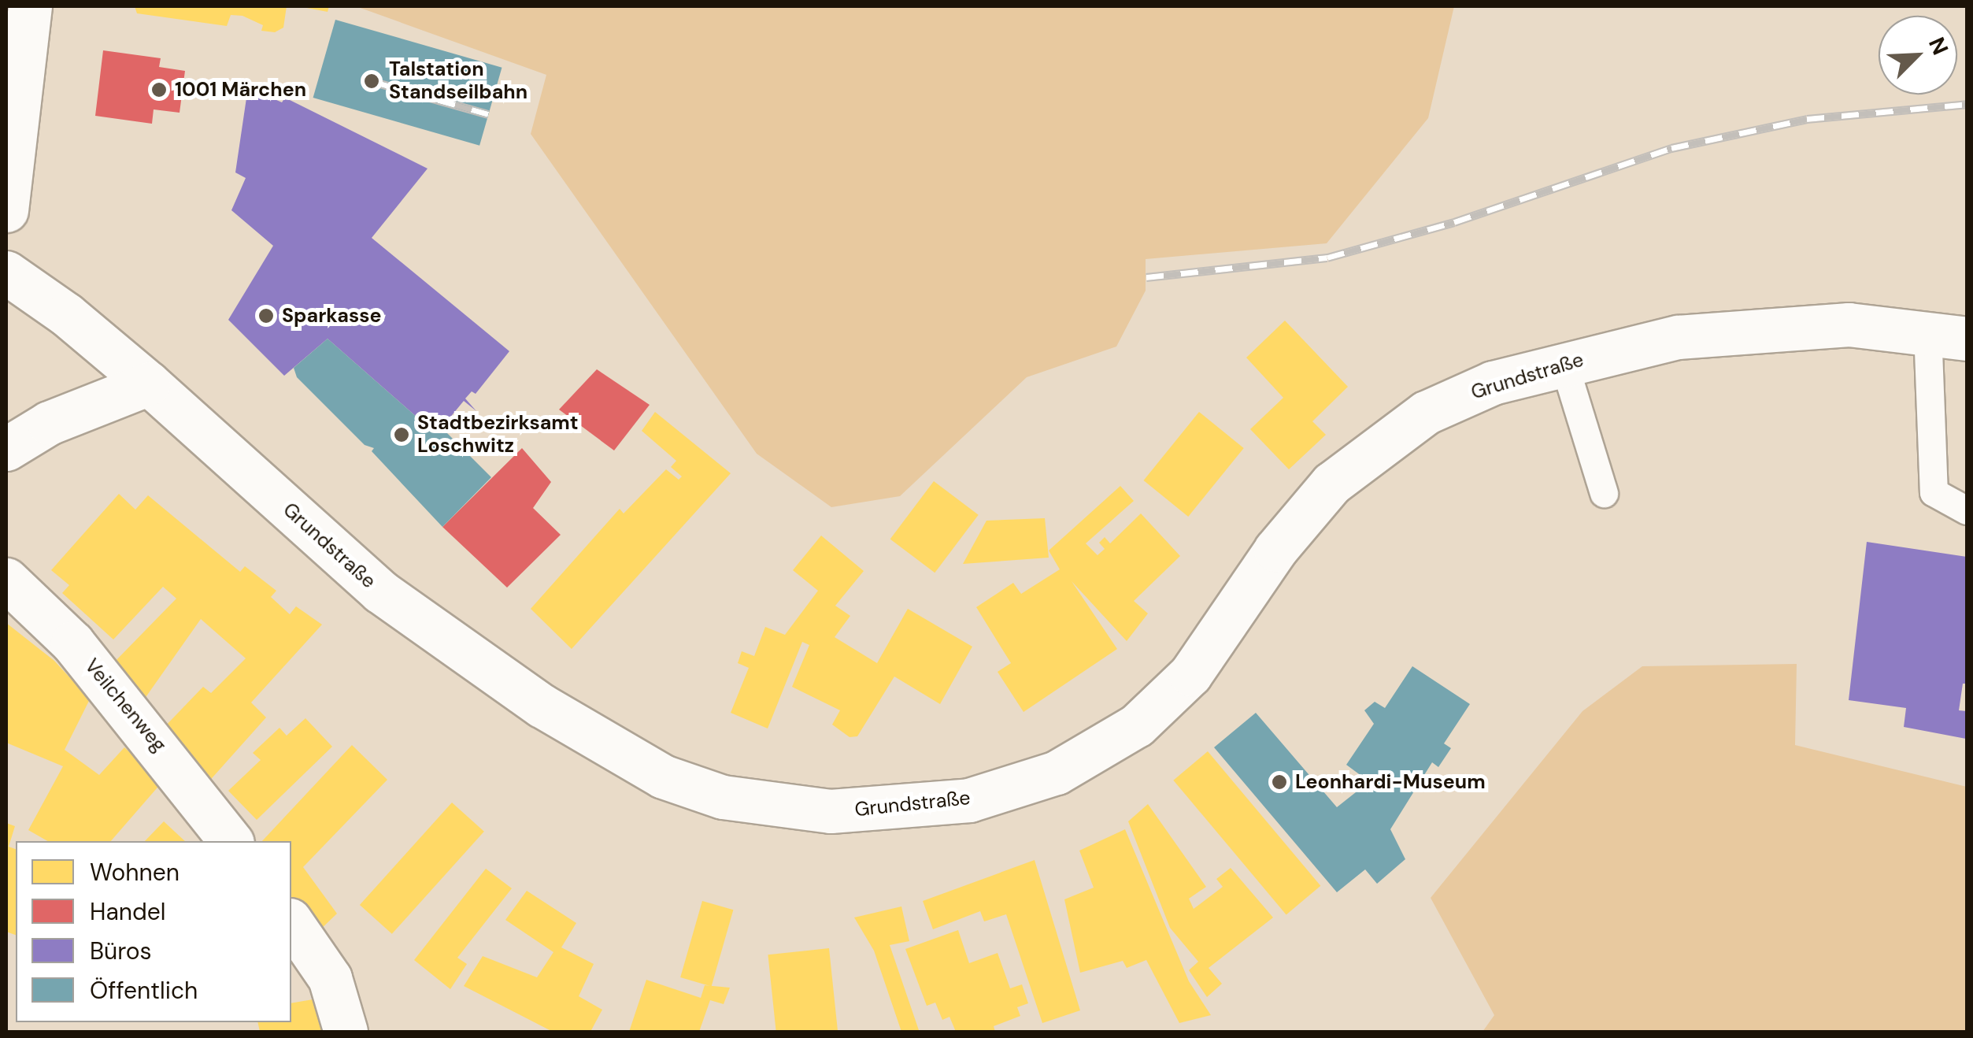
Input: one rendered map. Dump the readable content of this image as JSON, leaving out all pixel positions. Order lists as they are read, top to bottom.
{
  "streets": {
    "main road": ["Grundstraße", "Veilchenweg"]
  },
  "places": [
    "Talstation Standseilbahn",
    "1001 Märchen",
    "Sparkasse",
    "Stadtbezirksamt Loschwitz",
    "Leonhardi-Museum"
  ],
  "legend": [
    "Wohnen",
    "Handel",
    "Büros",
    "Öffentlich"
  ],
  "north": "top right"
}
